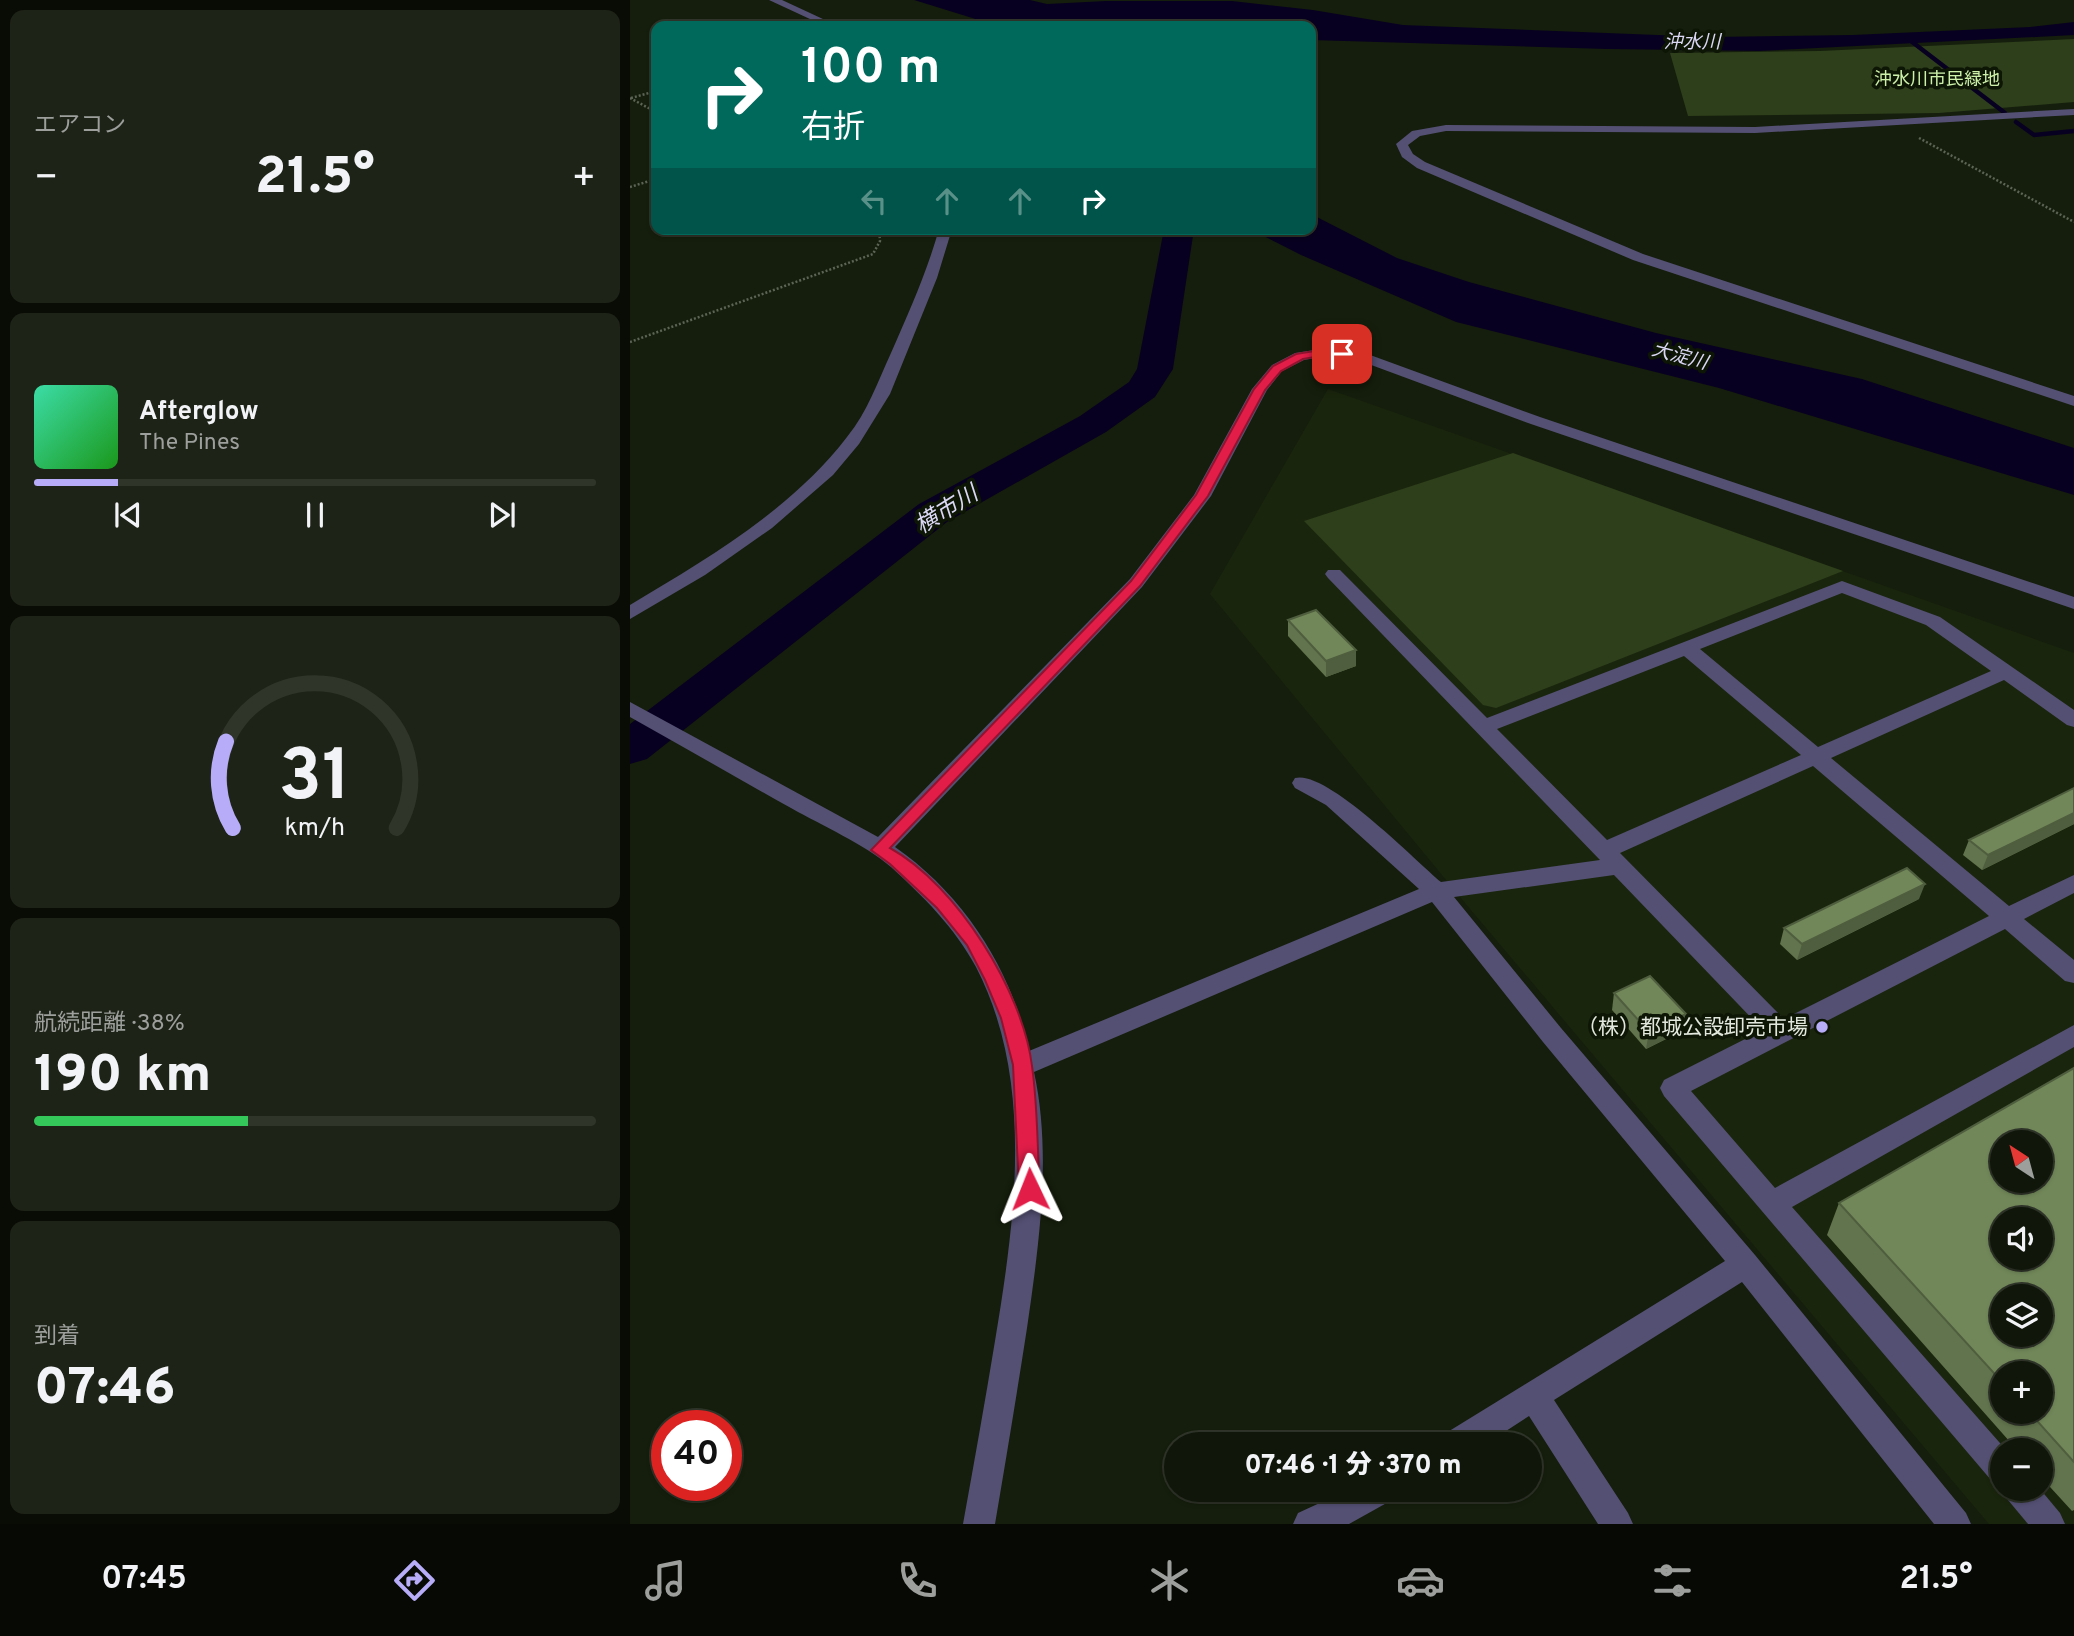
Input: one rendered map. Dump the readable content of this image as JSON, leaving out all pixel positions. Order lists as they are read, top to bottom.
{
  "water": ["沖水川", "大淀川", "横市川"],
  "parks": ["沖水川市民緑地"],
  "places": ["（株）都城公設卸売市場"],
  "north": "top left",
  "page": {
    "tile": [
      "エアコン",
      ["航続距離 · 38%", "190 km"],
      ["到着", "07:46"]
    ],
    "turn": ["100 m", "右折"],
    "heat": ["−", "21.5°", "+"],
    "song": ["Afterglow", "The Pines"],
    "map_buttons": ["+", "−"],
    "limit": "40",
    "trip": "07:46 · 1 分 · 370 m",
    "tabs": ["07:45", "21.5°"],
    "gauge": ["31", "km/h"]
  }
}
